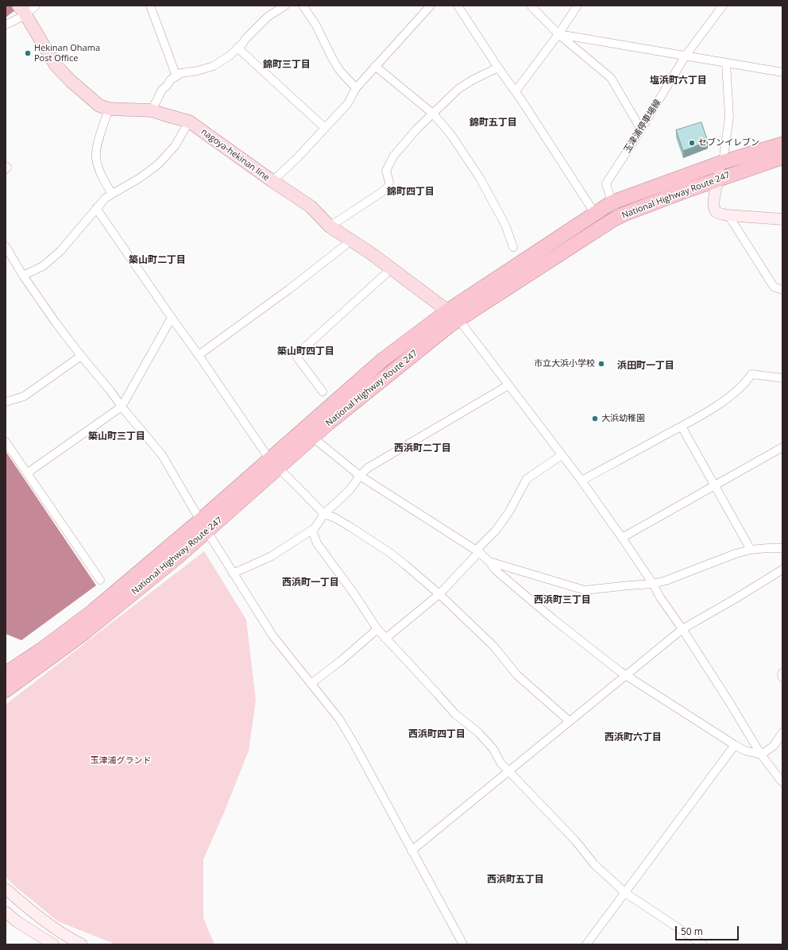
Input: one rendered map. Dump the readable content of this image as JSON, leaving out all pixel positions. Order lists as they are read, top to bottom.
{
  "streets": {
    "highway": ["National Highway Route 247"],
    "main road": ["nagoya-hekinan line"],
    "street": ["玉津浦停車場線"]
  },
  "crossings": [
    ["玉津浦停車場線", "National Highway Route 247"],
    ["nagoya-hekinan line", "National Highway Route 247"]
  ],
  "districts": [
    "錦町三丁目",
    "塩浜町六丁目",
    "錦町五丁目",
    "錦町四丁目",
    "築山町二丁目",
    "築山町四丁目",
    "浜田町一丁目",
    "築山町三丁目",
    "西浜町二丁目",
    "西浜町一丁目",
    "西浜町三丁目",
    "西浜町四丁目",
    "西浜町六丁目",
    "西浜町五丁目"
  ],
  "parks": ["玉津浦グランド"],
  "places": [
    "Hekinan Ohama Post Office",
    "セブンイレブン",
    "市立大浜小学校",
    "大浜幼稚園"
  ],
  "scale_bar": "50 m"
}
